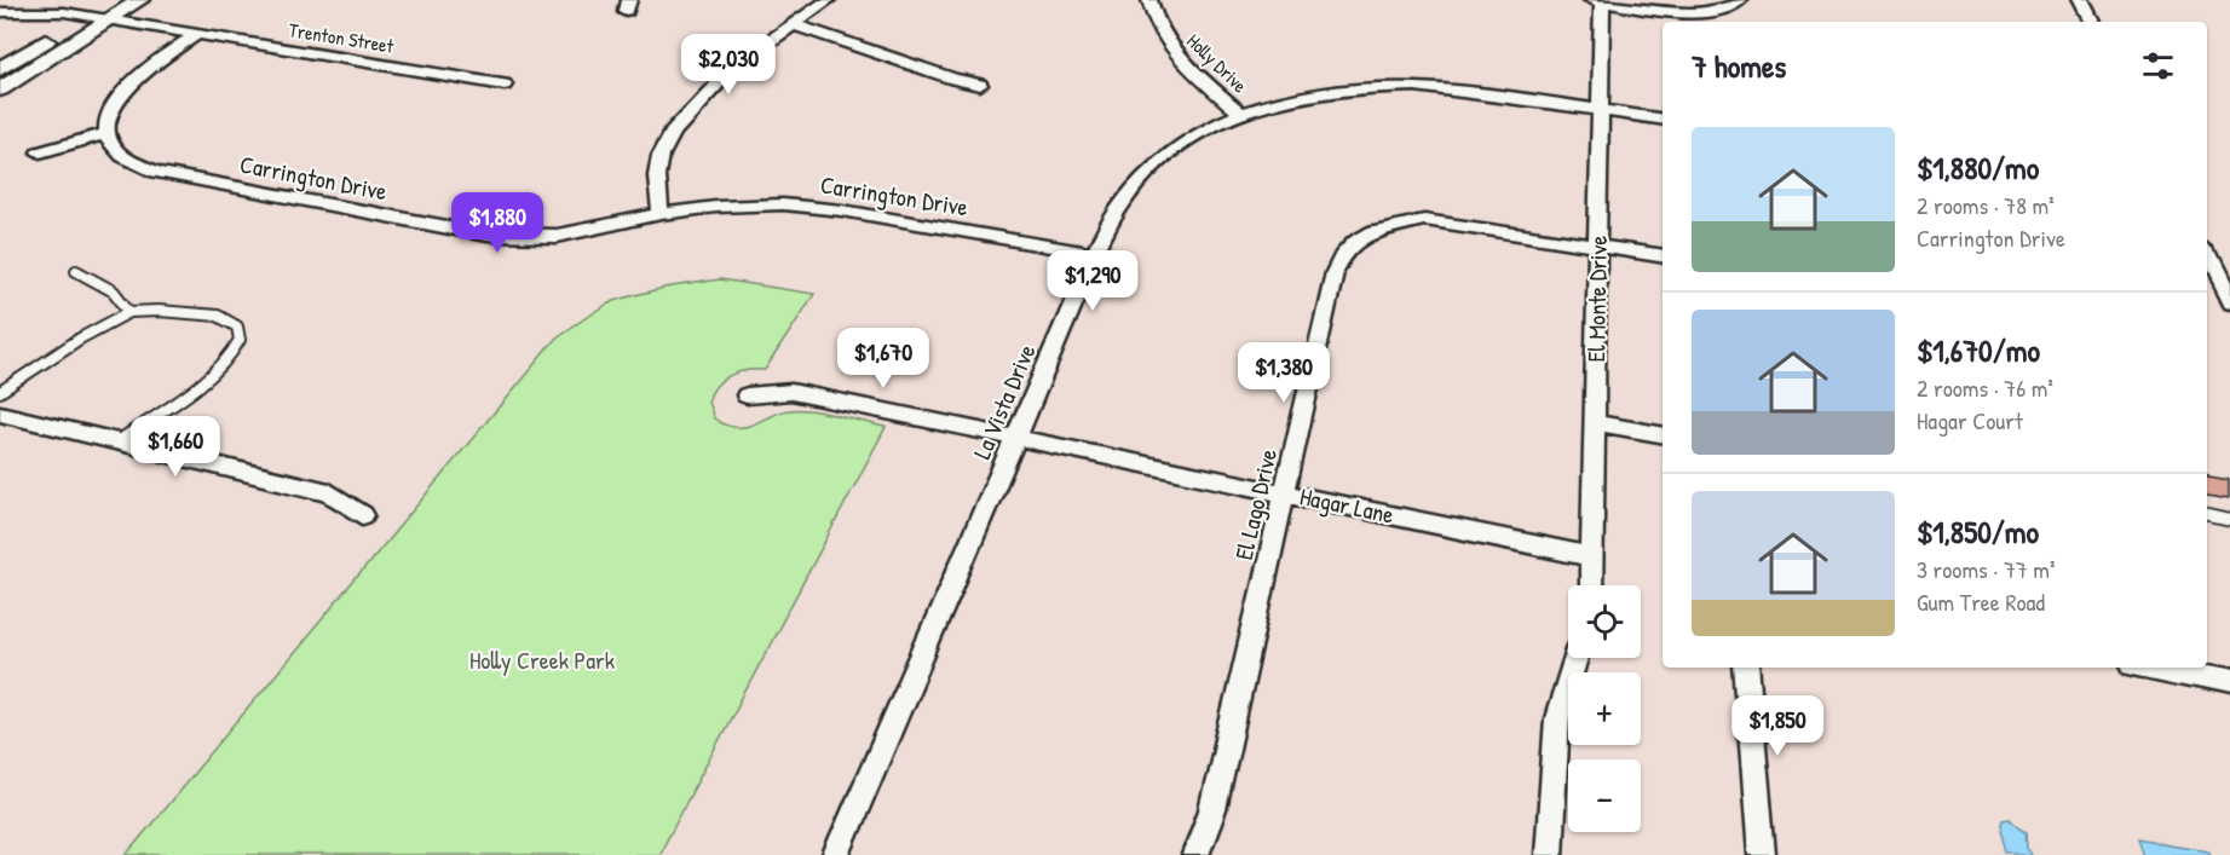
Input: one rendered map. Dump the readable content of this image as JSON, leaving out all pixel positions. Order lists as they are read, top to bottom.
{
  "streets": {
    "street": [
      "Trenton Street",
      "Holly Drive",
      "Carrington Drive",
      "El Monte Drive",
      "La Vista Drive",
      "El Lago Drive",
      "Hagar Lane"
    ]
  },
  "crossings": [
    ["Holly Drive", "La Vista Drive"],
    ["Carrington Drive", "La Vista Drive"],
    ["El Monte Drive", "La Vista Drive"],
    ["El Monte Drive", "El Lago Drive"],
    ["El Monte Drive", "Hagar Lane"],
    ["La Vista Drive", "Hagar Lane"],
    ["El Lago Drive", "Hagar Lane"]
  ],
  "parks": ["Holly Creek Park"],
  "page": {
    "heading": "7 homes",
    "price": [
      "$2,030",
      "$1,880",
      "$1,290",
      "$1,670",
      "$1,380",
      "$1,660",
      "$1,850"
    ],
    "list": [
      {
        "name": "$1,880/mo",
        "note": "2 rooms · 78 m² · Carrington Drive"
      },
      {
        "name": "$1,670/mo",
        "note": "2 rooms · 76 m² · Hagar Court"
      },
      {
        "name": "$1,850/mo",
        "note": "3 rooms · 77 m² · Gum Tree Road"
      }
    ],
    "map_buttons": ["+", "−"]
  }
}
